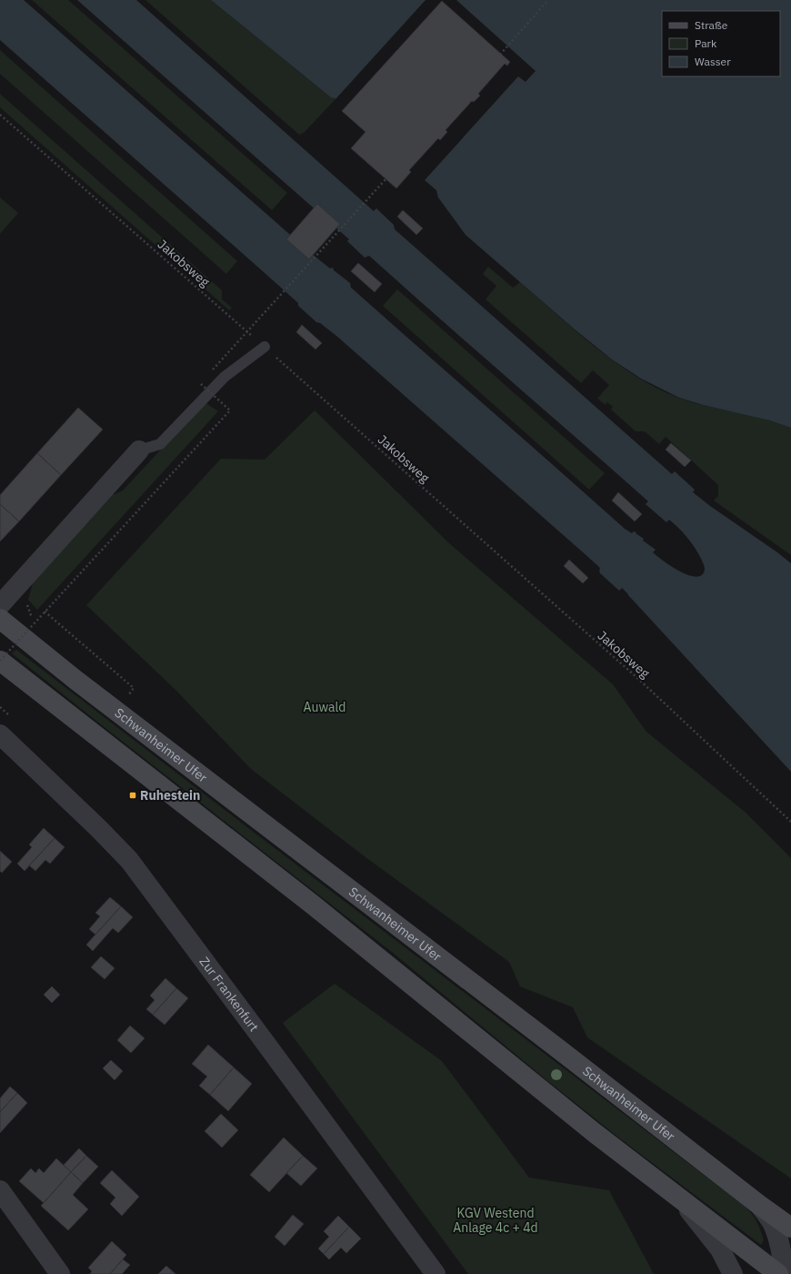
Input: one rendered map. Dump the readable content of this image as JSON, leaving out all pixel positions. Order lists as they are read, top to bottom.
{
  "streets": {
    "main road": ["Schwanheimer Ufer"],
    "street": ["Zur Frankenfurt"],
    "path": ["Jakobsweg"]
  },
  "parks": ["Auwald", "KGV Westend Anlage 4c + 4d"],
  "places": {
    "transit": ["Ruhestein"]
  },
  "legend": ["Straße", "Park", "Wasser"]
}
